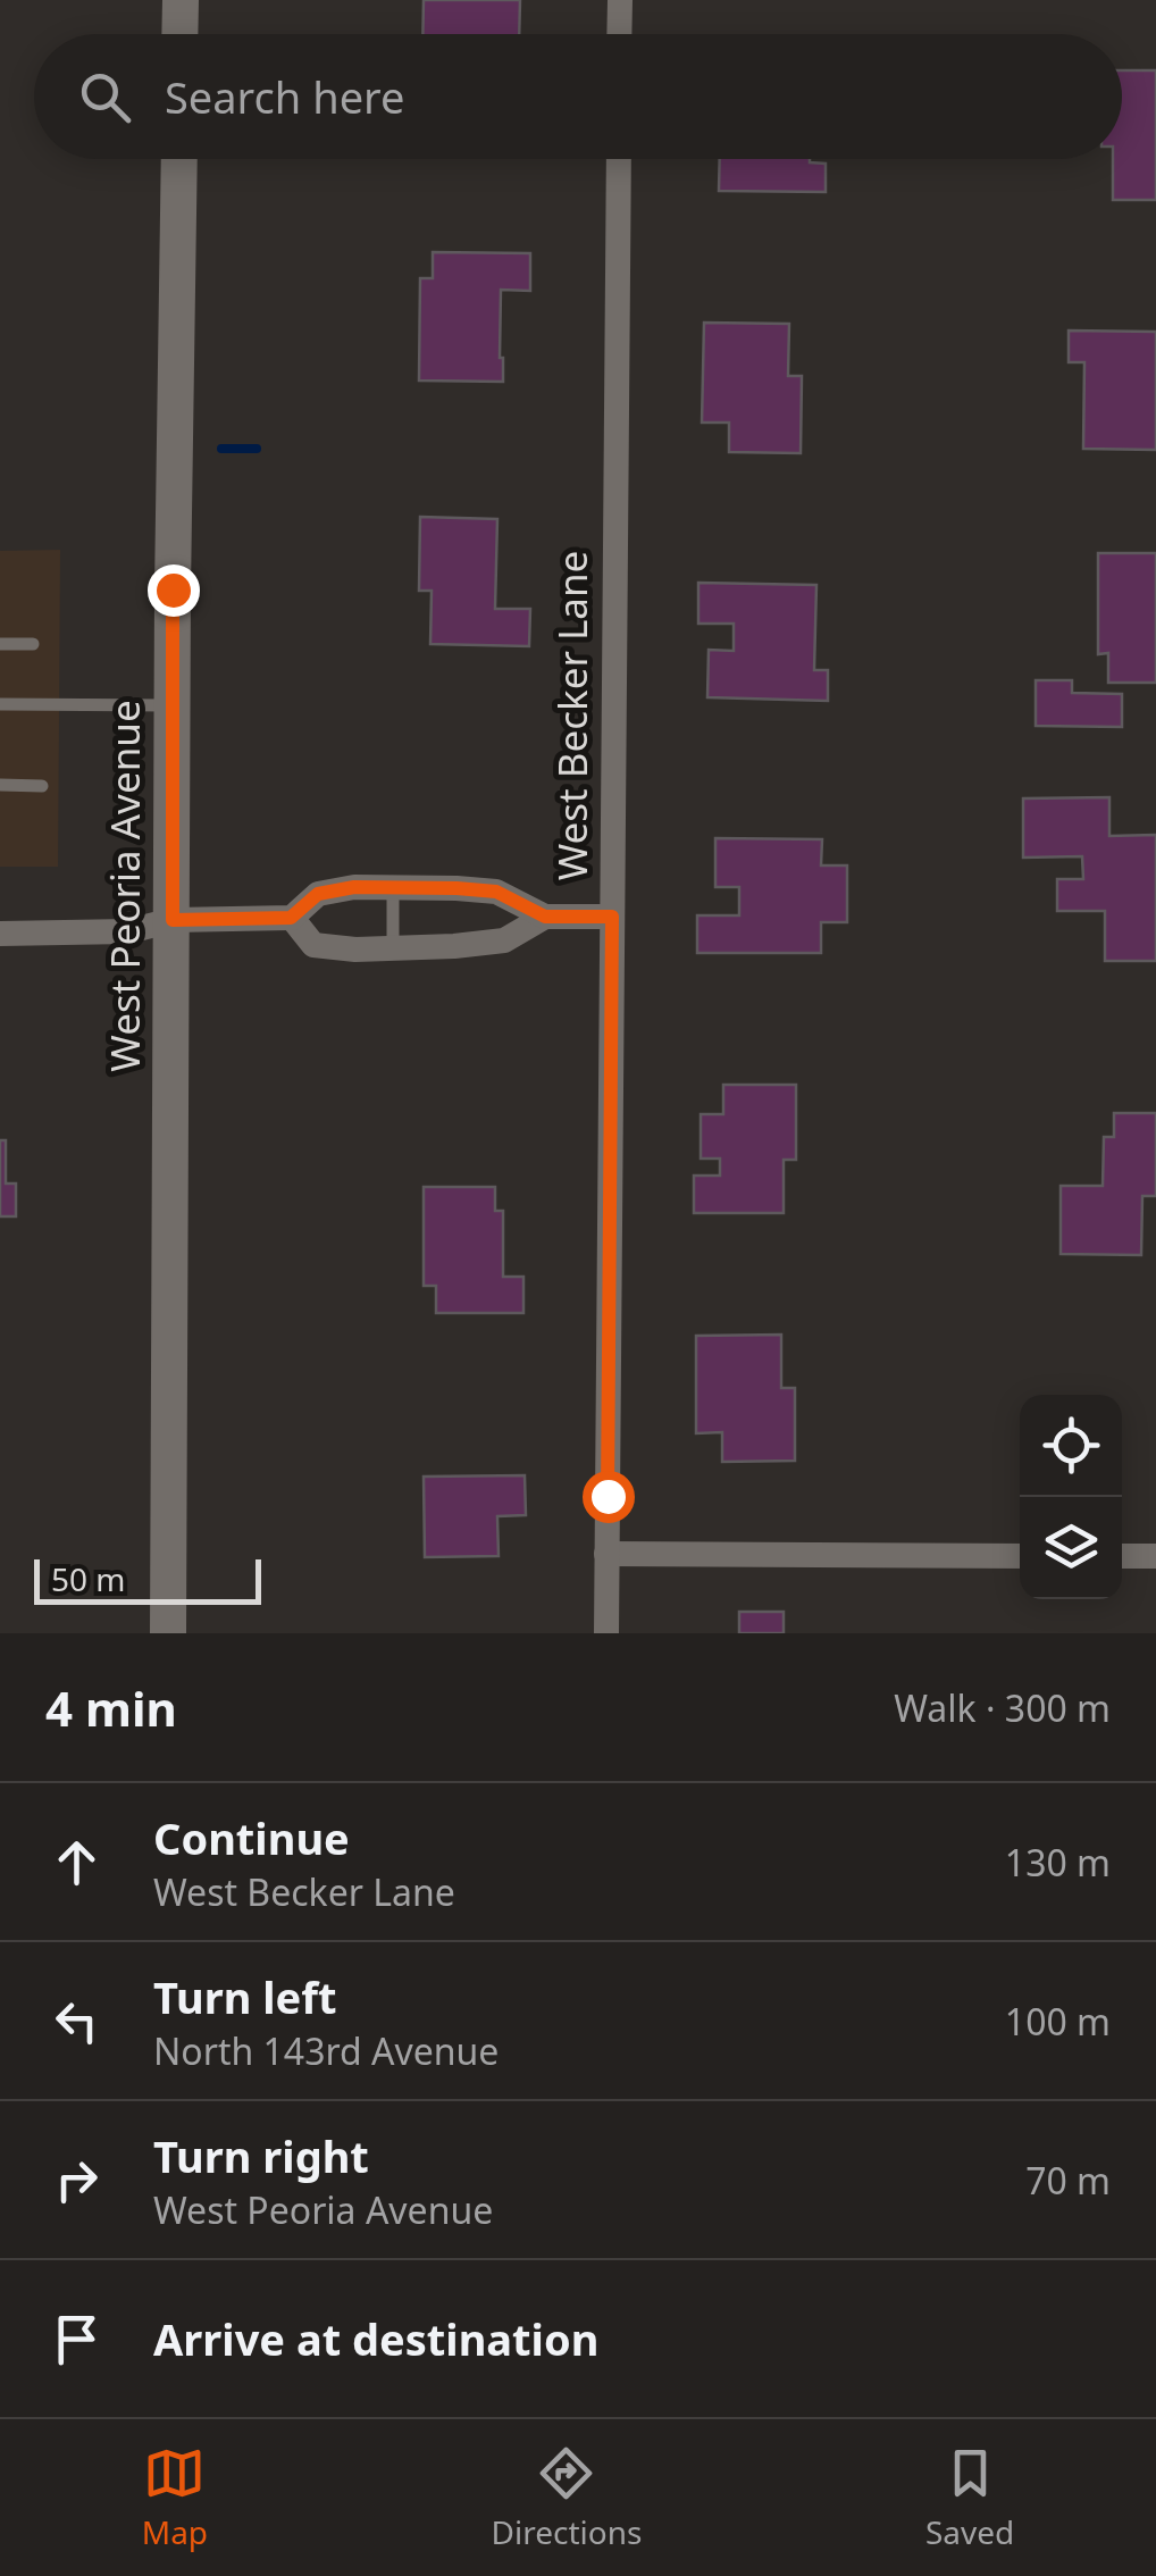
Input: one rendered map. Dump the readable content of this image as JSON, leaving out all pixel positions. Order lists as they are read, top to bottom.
{
  "streets": {
    "main road": ["West Peoria Avenue"],
    "street": ["West Becker Lane"]
  },
  "scale_bar": "50 m",
  "page": {
    "search": "Search here",
    "scale": "50 m",
    "heading": ["4 min", "Walk · 300 m"],
    "list": [
      ["Continue", "West Becker Lane", "130 m"],
      ["Turn left", "North 143rd Avenue", "100 m"],
      ["Turn right", "West Peoria Avenue", "70 m"],
      "Arrive at destination"
    ],
    "nav": ["Map", "Directions", "Saved"]
  }
}
